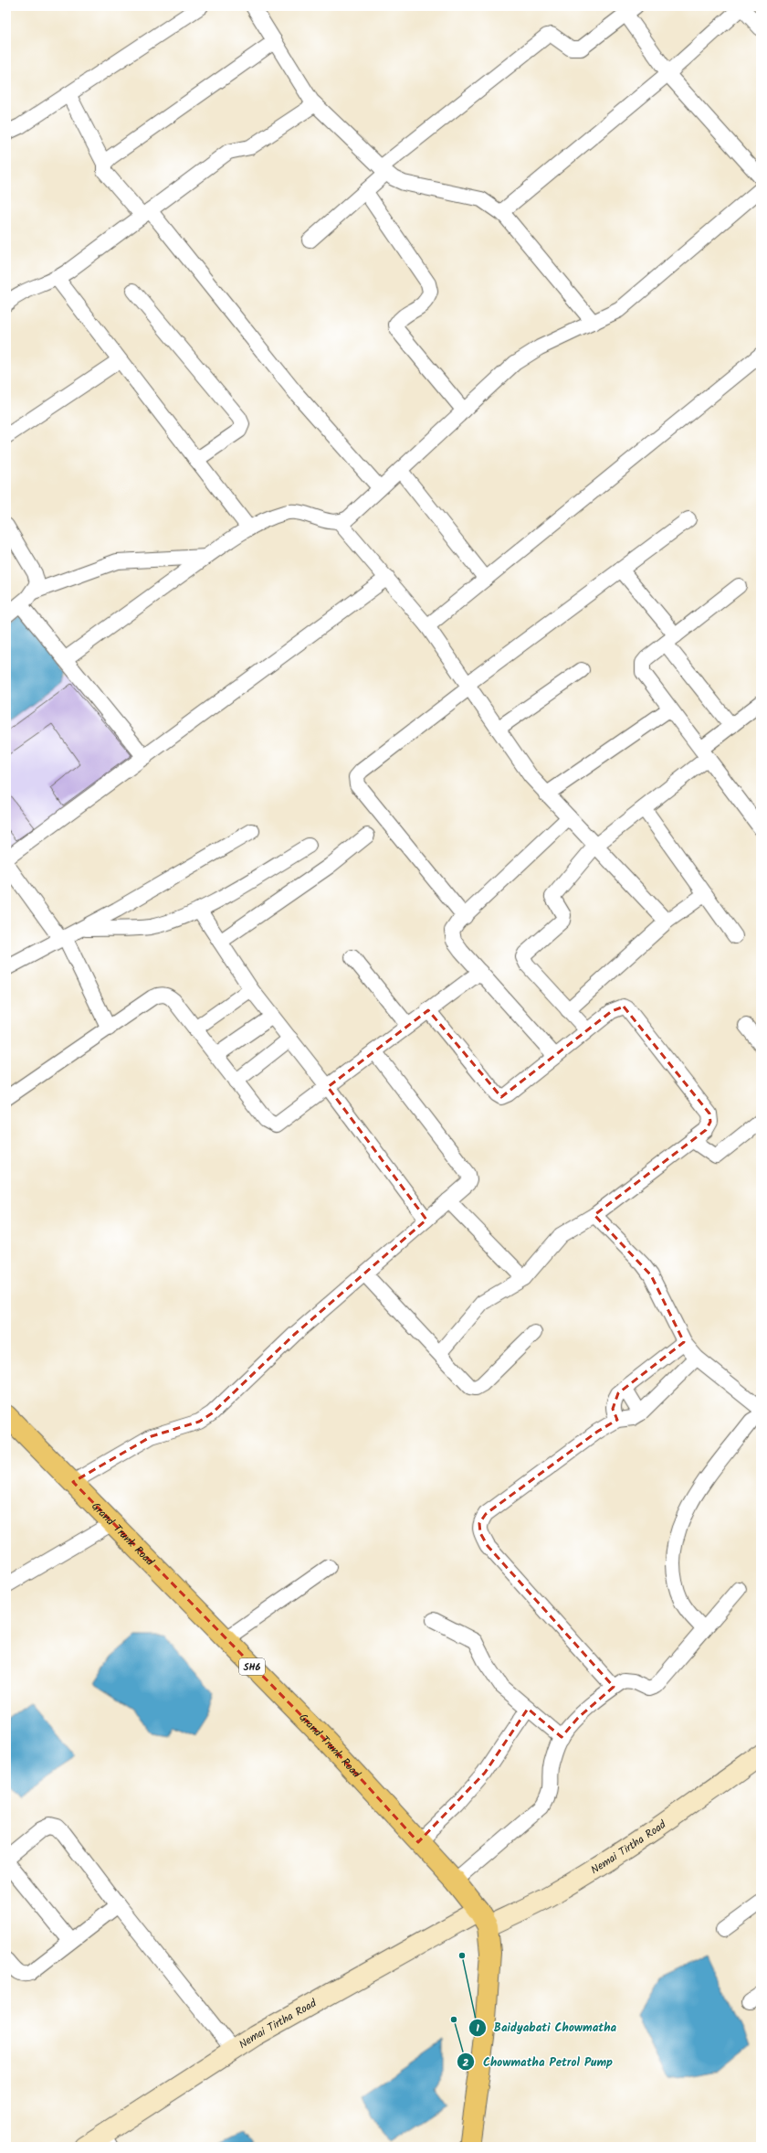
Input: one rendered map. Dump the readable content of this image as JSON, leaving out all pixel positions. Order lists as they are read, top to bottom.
{
  "streets": {
    "main road": ["Grand Trunk Road", "SH6"],
    "street": ["Nemai Tirtha Road"]
  },
  "crossings": [
    ["Grand Trunk Road", "Nemai Tirtha Road"]
  ],
  "places": ["Baidyabati Chowmatha", "Chowmatha Petrol Pump"]
}
